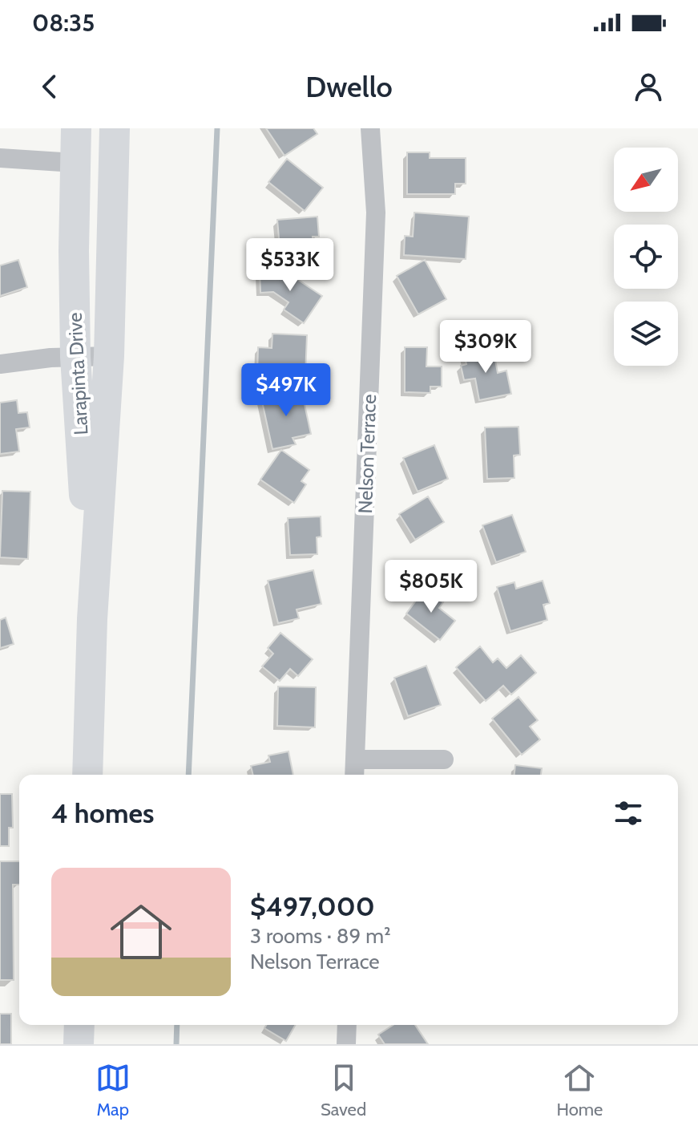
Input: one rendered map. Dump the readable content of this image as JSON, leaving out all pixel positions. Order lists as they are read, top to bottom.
{
  "streets": {
    "main road": ["Larapinta Drive"],
    "street": ["Nelson Terrace"]
  },
  "north": "bottom left",
  "page": {
    "status": "08:35",
    "header": "Dwello",
    "price": [
      "$533K",
      "$309K",
      "$497K",
      "$805K"
    ],
    "heading": "4 homes",
    "list": [
      {
        "name": "$497,000",
        "note": "3 rooms · 89 m² · Nelson Terrace"
      }
    ],
    "tabs": ["Map", "Saved", "Home"]
  }
}
